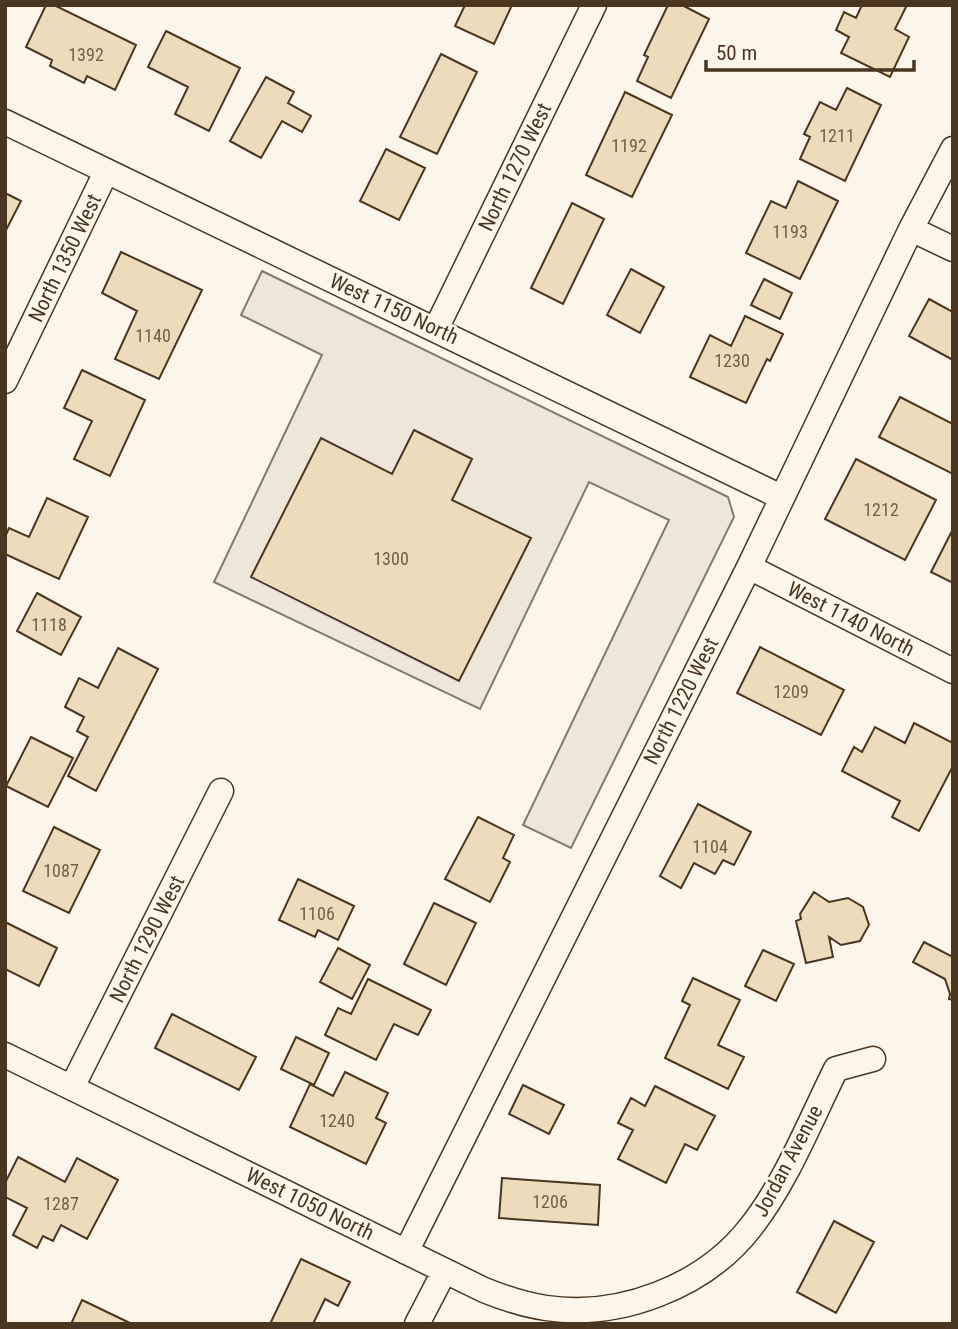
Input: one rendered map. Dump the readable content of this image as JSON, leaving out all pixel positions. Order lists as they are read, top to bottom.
{
  "streets": {
    "street": [
      "North 1270 West",
      "North 1350 West",
      "West 1150 North",
      "West 1140 North",
      "North 1220 West",
      "North 1290 West",
      "Jordan Avenue",
      "West 1050 North"
    ]
  },
  "crossings": [
    ["North 1270 West", "West 1150 North"],
    ["North 1350 West", "West 1150 North"],
    ["West 1150 North", "North 1220 West"],
    ["West 1140 North", "North 1220 West"],
    ["North 1220 West", "West 1050 North"],
    ["North 1290 West", "West 1050 North"],
    ["Jordan Avenue", "West 1050 North"]
  ],
  "house_numbers": [
    "1392",
    "1211",
    "1192",
    "1193",
    "1140",
    "1230",
    "1212",
    "1300",
    "1118",
    "1209",
    "1104",
    "1087",
    "1106",
    "1240",
    "1206",
    "1287"
  ],
  "scale_bar": "50 m"
}
